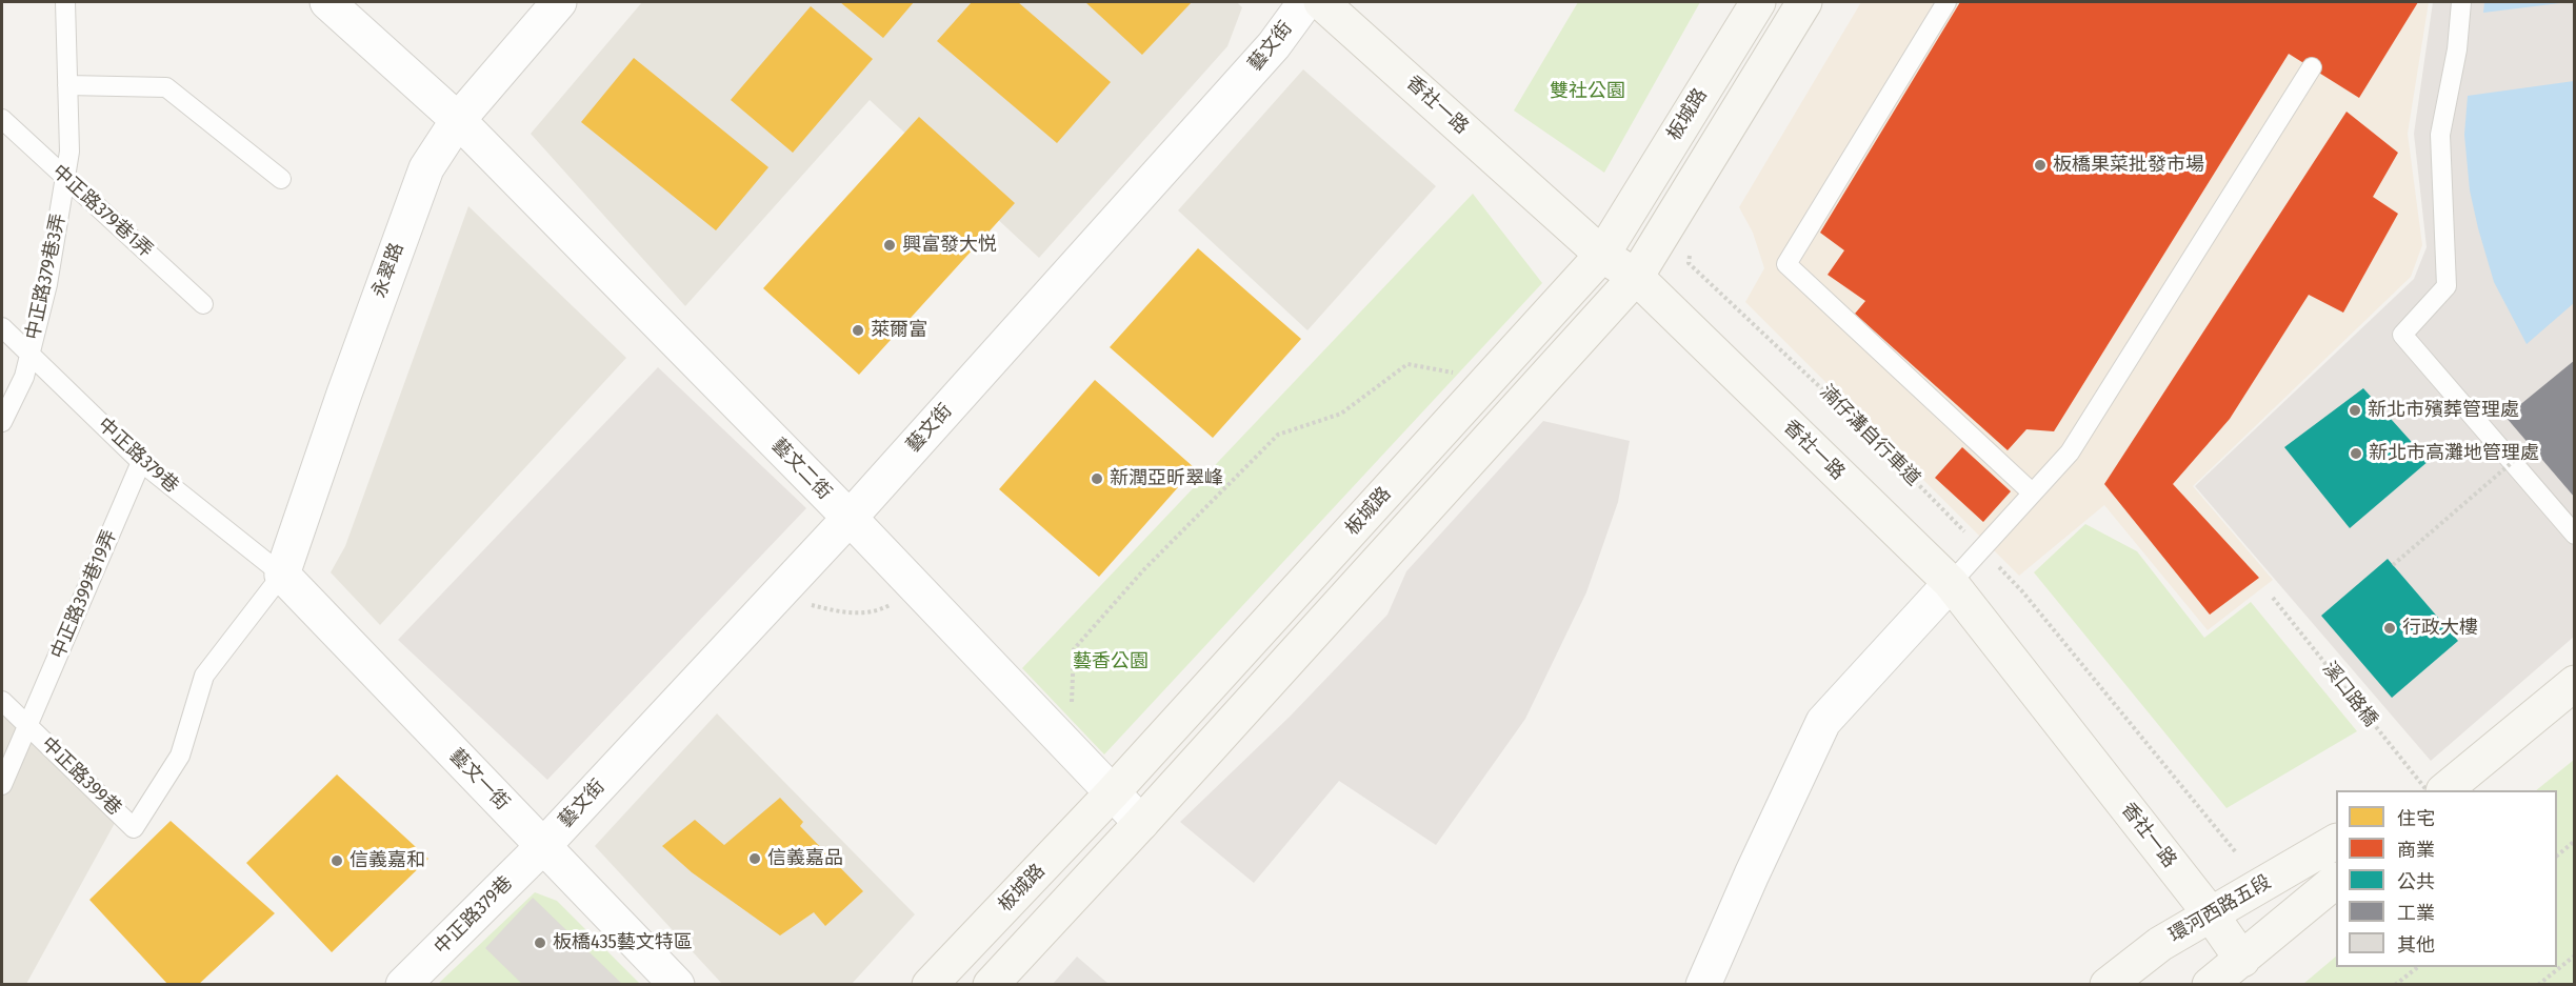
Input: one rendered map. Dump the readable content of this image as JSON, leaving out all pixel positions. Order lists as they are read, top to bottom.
{
  "streets": {
    "street": [
      "藝文街",
      "香社一路",
      "板城路",
      "永翠路",
      "中正路379巷",
      "藝文二街",
      "藝文一街",
      "環河西路五段"
    ],
    "lane": [
      "中正路379巷1弄",
      "中正路379巷3弄",
      "中正路399巷19弄",
      "中正路399巷"
    ],
    "path": ["湳仔溝自行車道", "溪口路橋"]
  },
  "crossings": [
    ["藝文街", "中正路379巷"],
    ["藝文街", "藝文二街"],
    ["藝文街", "藝文一街"],
    ["香社一路", "板城路"],
    ["香社一路", "環河西路五段"],
    ["板城路", "藝文二街"],
    ["中正路379巷1弄", "中正路379巷3弄"],
    ["永翠路", "中正路379巷"],
    ["永翠路", "藝文二街"],
    ["永翠路", "中正路399巷"],
    ["永翠路", "藝文一街"],
    ["中正路379巷3弄", "中正路379巷"],
    ["中正路379巷", "中正路399巷19弄"],
    ["中正路379巷", "中正路399巷"],
    ["中正路379巷", "藝文一街"],
    ["中正路399巷19弄", "中正路399巷"],
    ["中正路399巷", "藝文一街"]
  ],
  "parks": ["雙社公園", "藝香公園"],
  "places": [
    "板橋果菜批發市場",
    "興富發大悦",
    "萊爾富",
    "新北市殯葬管理處",
    "新北市高灘地管理處",
    "新潤亞昕翠峰",
    "行政大樓",
    "信義嘉品",
    "信義嘉和",
    "板橋435藝文特區"
  ],
  "legend": [
    "住宅",
    "商業",
    "公共",
    "工業",
    "其他"
  ]
}
